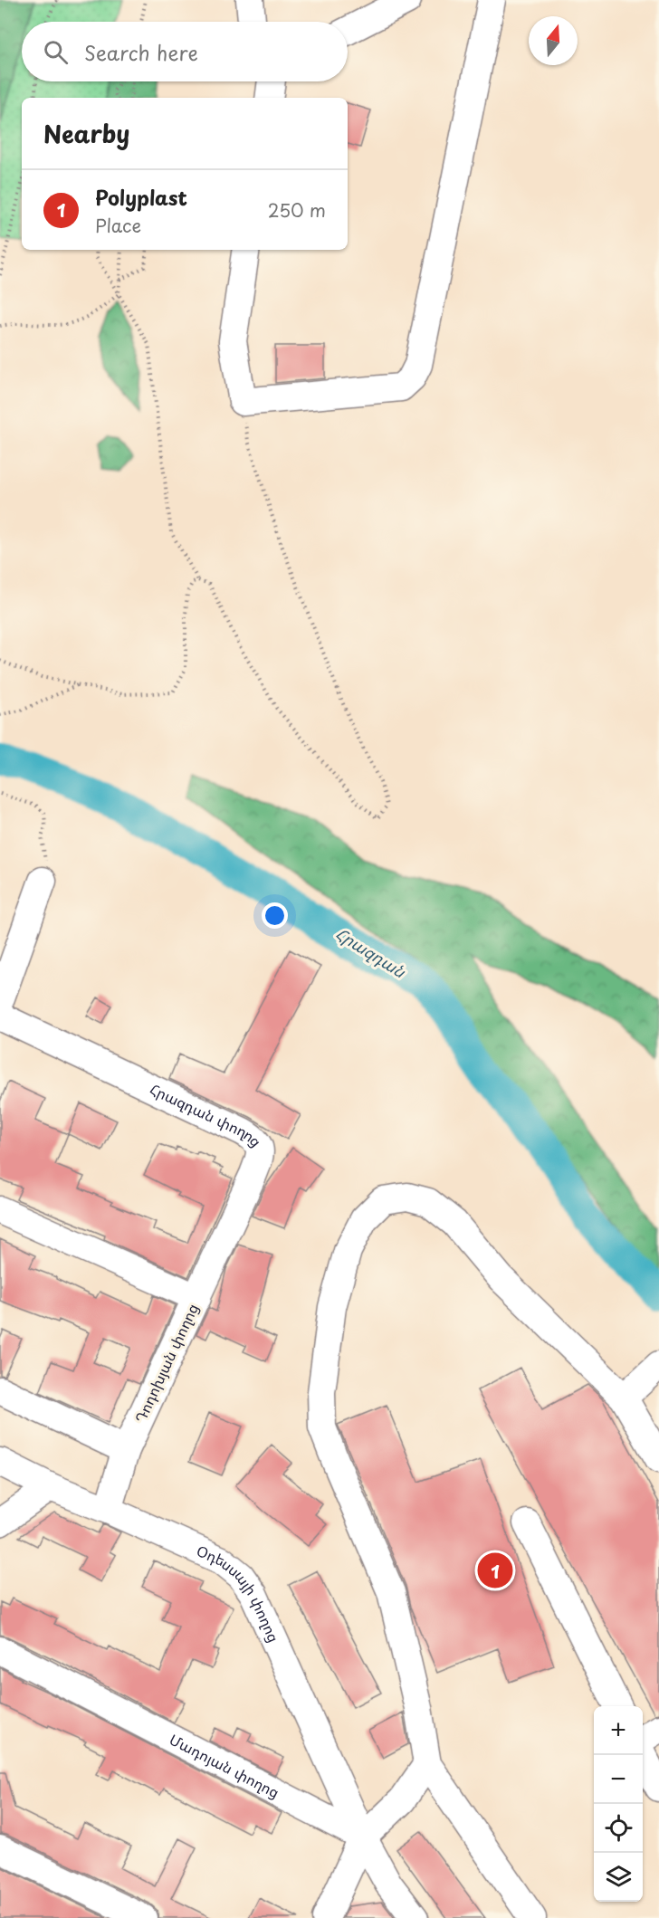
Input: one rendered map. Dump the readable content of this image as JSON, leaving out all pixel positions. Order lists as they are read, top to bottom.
{
  "streets": {
    "street": [
      "Հրազդան փողոց",
      "Դոդոխյան փողոց",
      "Օդեսսայի փողոց",
      "Մադոյան փողոց"
    ]
  },
  "crossings": [
    ["Հրազդան փողոց", "Դոդոխյան փողոց"],
    ["Դոդոխյան փողոց", "Օդեսսայի փողոց"],
    ["Օդեսսայի փողոց", "Մադոյան փողոց"]
  ],
  "water": ["Հրազդան"],
  "north": "top",
  "page": {
    "search": "Search here",
    "heading": "Nearby",
    "list": [
      {
        "mark": "1",
        "name": "Polyplast",
        "note": "Place",
        "value": "250 m"
      }
    ],
    "pins": "1",
    "map_buttons": ["+", "−"]
  }
}
